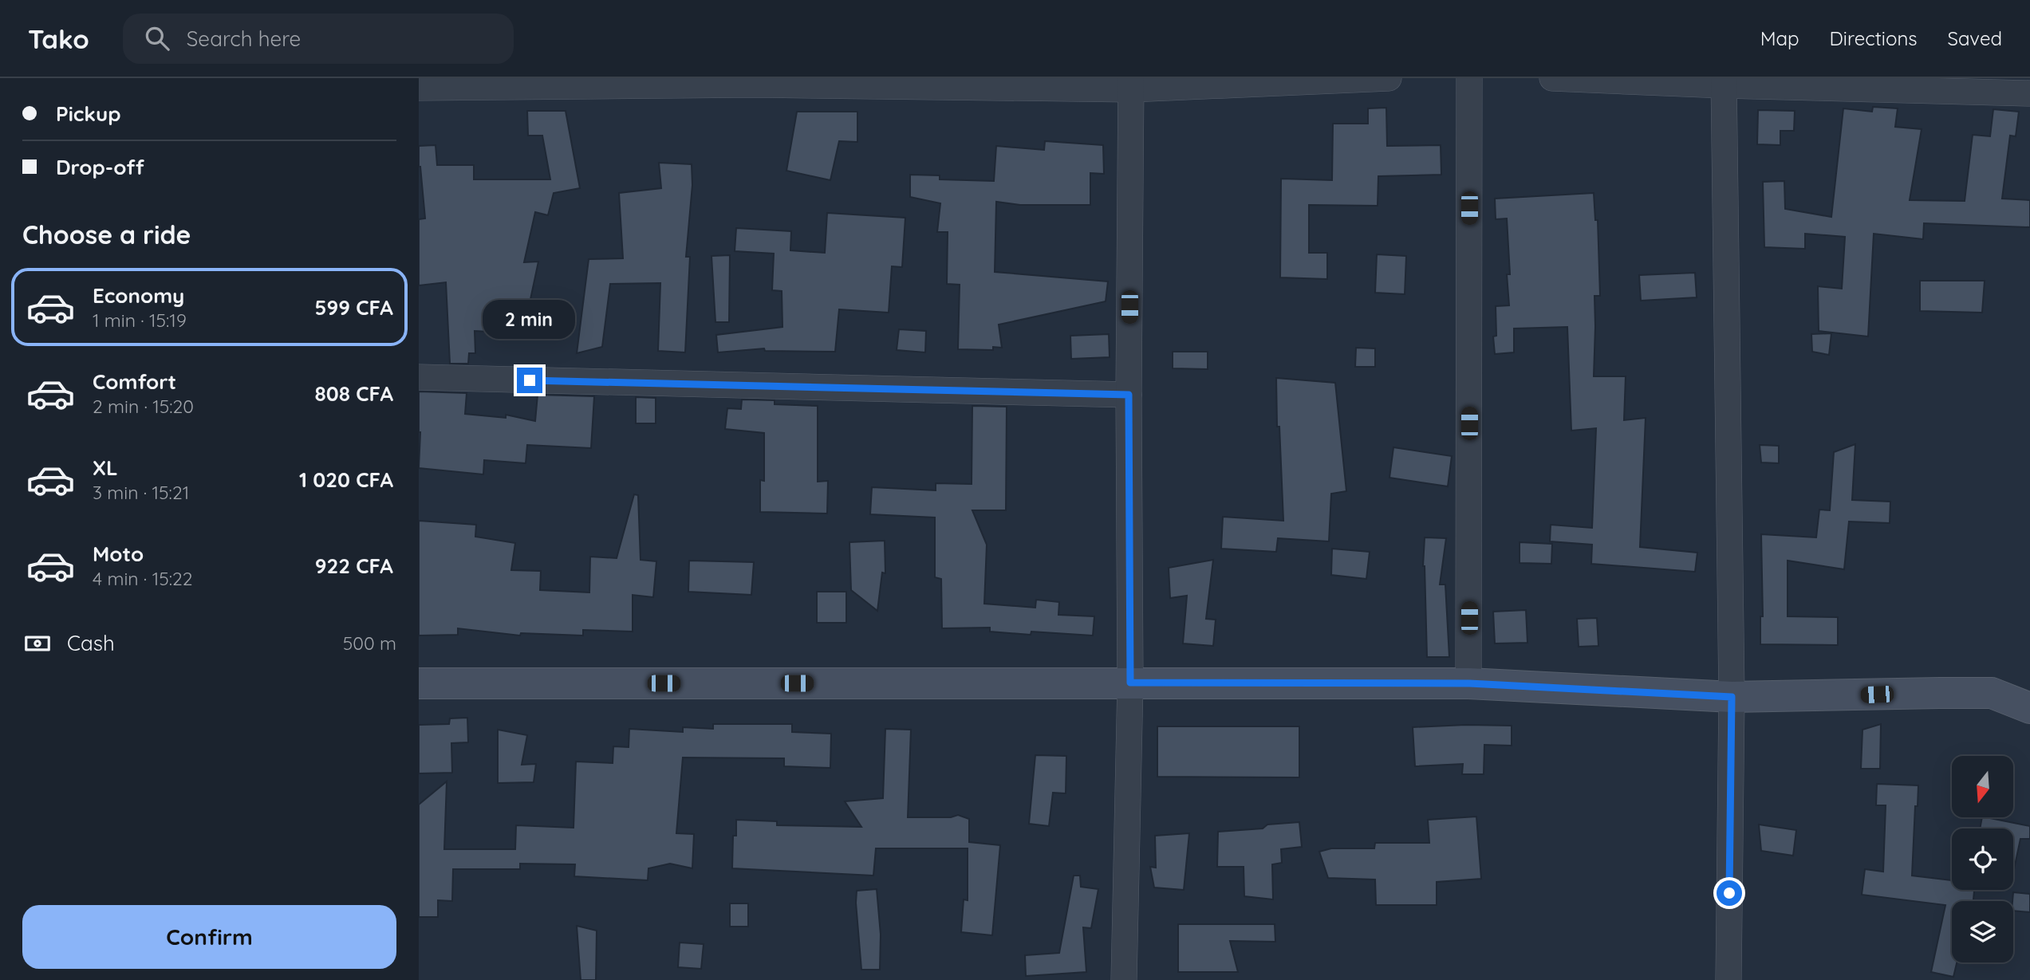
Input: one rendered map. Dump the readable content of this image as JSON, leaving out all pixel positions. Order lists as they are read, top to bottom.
{
  "north": "bottom",
  "page": {
    "header": "Tako",
    "search": "Search here",
    "nav": ["Map", "Directions", "Saved"],
    "banner": ["Pickup", "Drop-off"],
    "heading": "Choose a ride",
    "list": [
      {
        "name": "Economy",
        "note": "1 min · 15:19",
        "value": "599 CFA"
      },
      {
        "name": "Comfort",
        "note": "2 min · 15:20",
        "value": "808 CFA"
      },
      {
        "name": "XL",
        "note": "3 min · 15:21",
        "value": "1 020 CFA"
      },
      {
        "name": "Moto",
        "note": "4 min · 15:22",
        "value": "922 CFA"
      }
    ],
    "bubble": "2 min",
    "pay": ["Cash", "500 m"],
    "buttons": "Confirm"
  }
}
